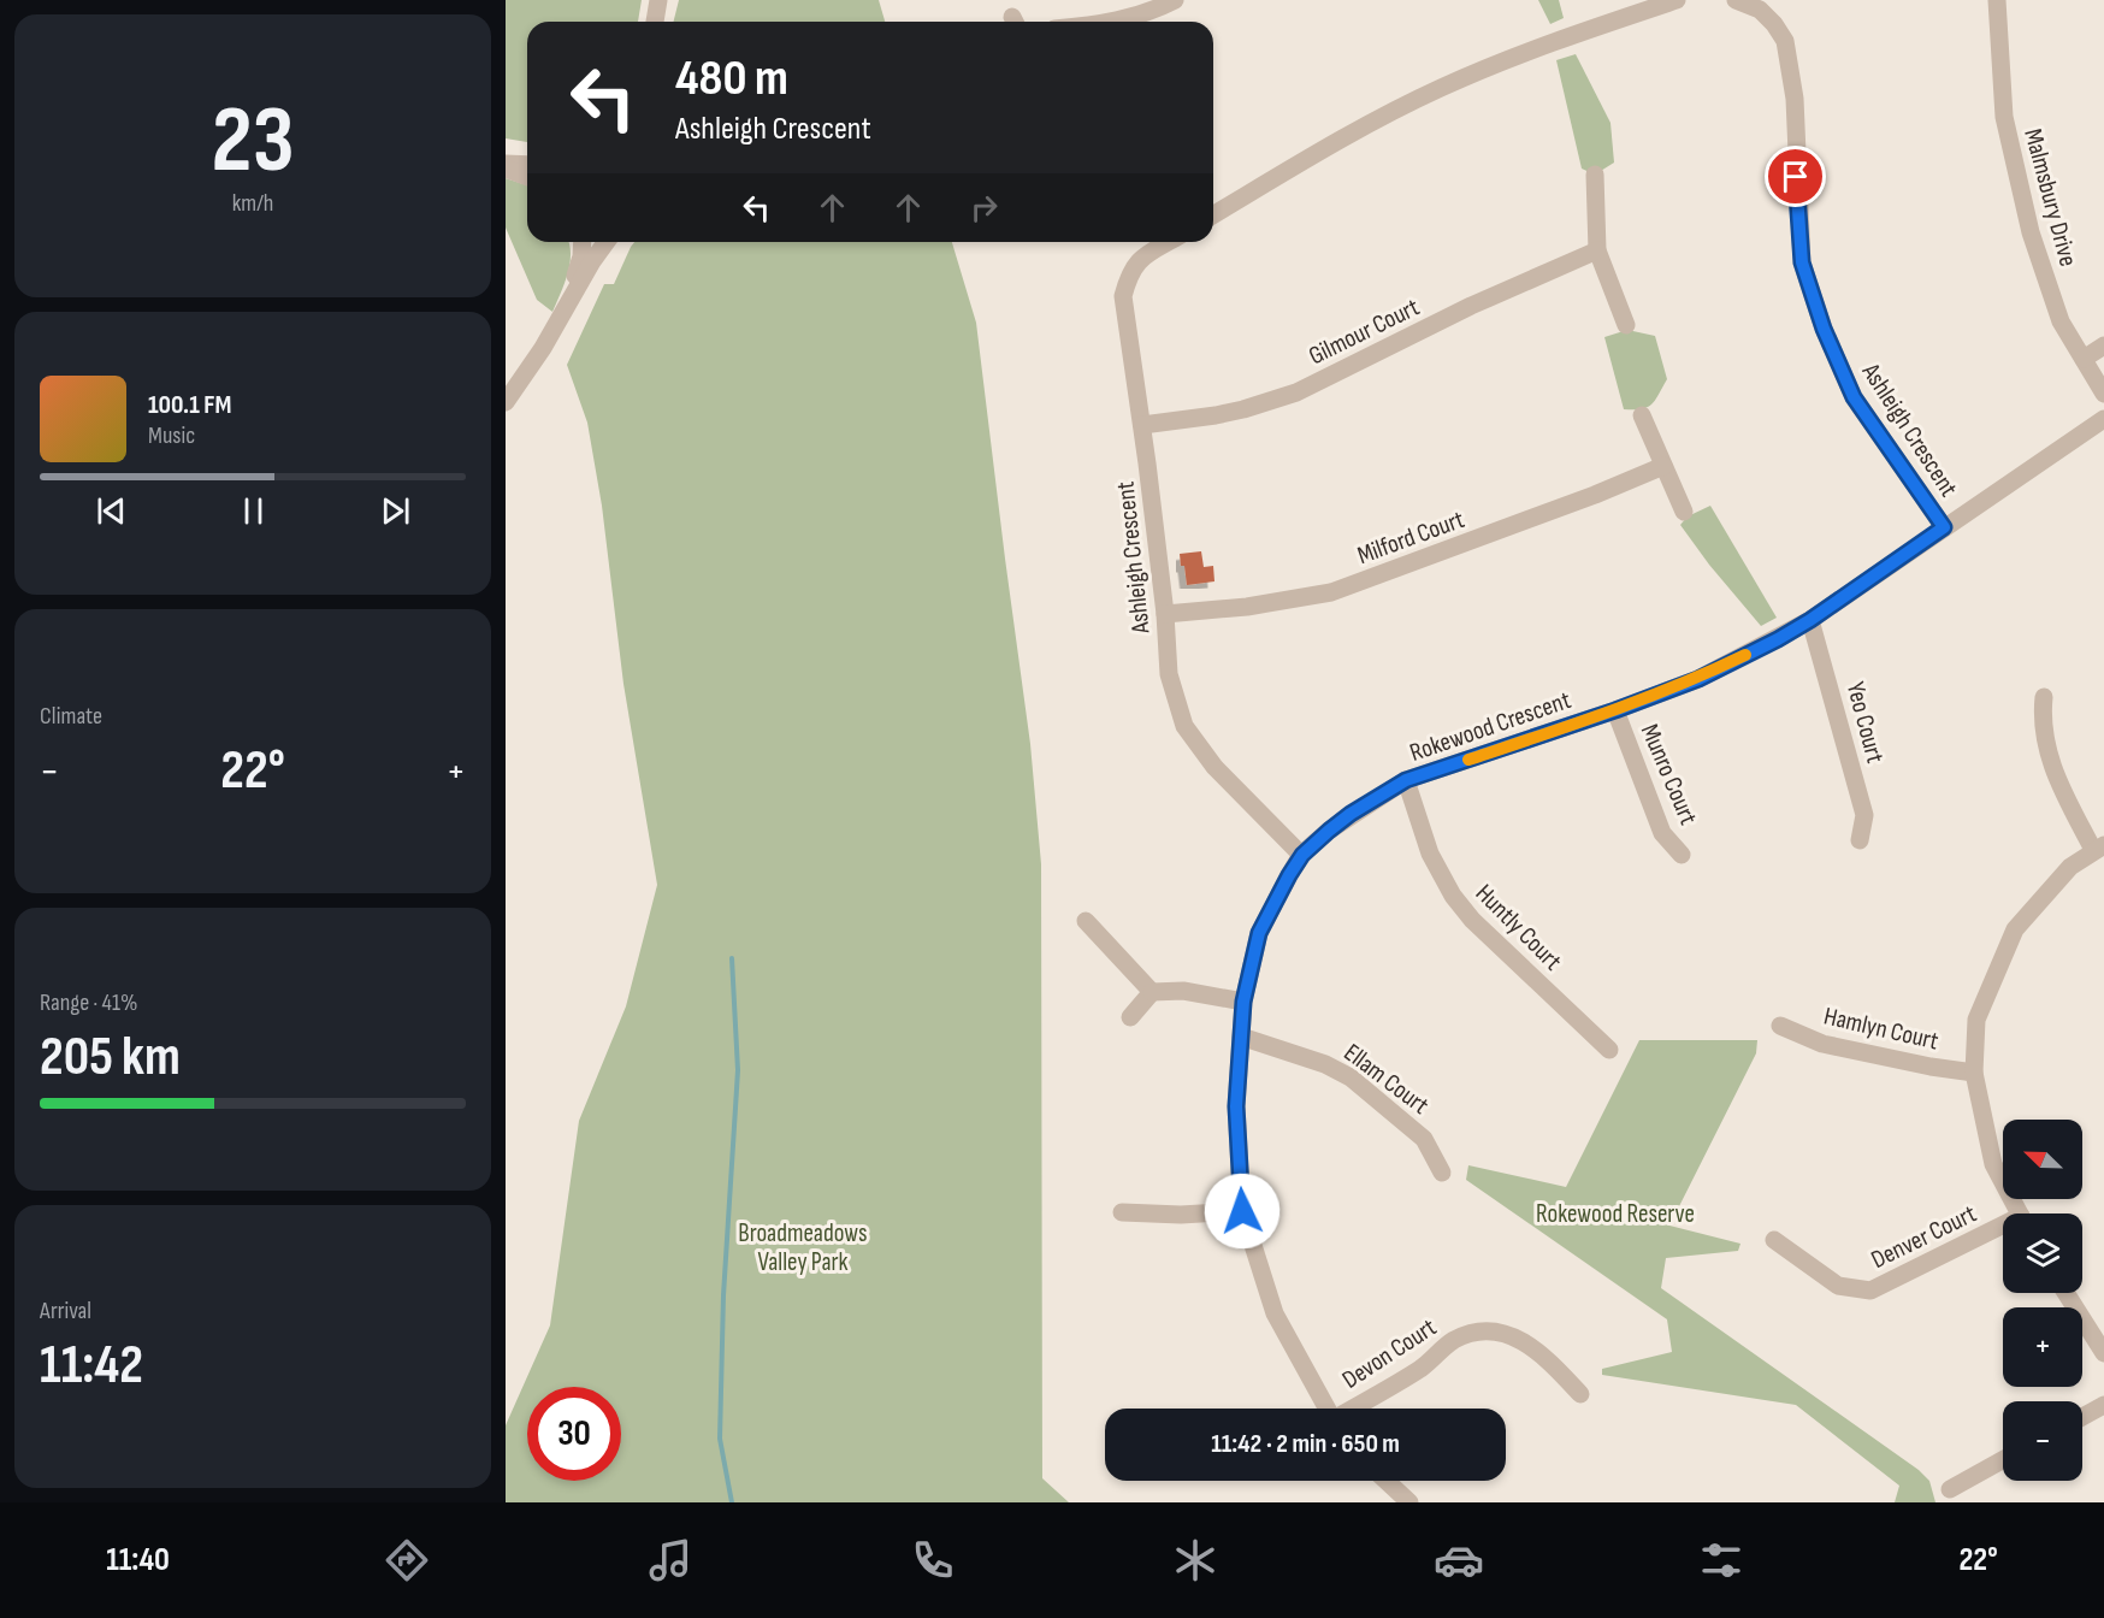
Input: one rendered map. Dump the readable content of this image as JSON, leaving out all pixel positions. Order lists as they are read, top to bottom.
{
  "streets": {
    "street": [
      "Malmsbury Drive",
      "Gilmour Court",
      "Ashleigh Crescent",
      "Milford Court",
      "Yeo Court",
      "Rokewood Crescent",
      "Munro Court",
      "Huntly Court",
      "Hamlyn Court",
      "Ellam Court",
      "Denver Court",
      "Devon Court"
    ]
  },
  "crossings": [
    ["Gilmour Court", "Ashleigh Crescent"],
    ["Ashleigh Crescent", "Milford Court"],
    ["Ashleigh Crescent", "Rokewood Crescent"],
    ["Yeo Court", "Rokewood Crescent"],
    ["Rokewood Crescent", "Munro Court"],
    ["Rokewood Crescent", "Huntly Court"],
    ["Rokewood Crescent", "Ellam Court"]
  ],
  "parks": ["Rokewood Reserve", "Broadmeadows Valley Park"],
  "north": "top left",
  "page": {
    "tile": [
      ["23", "km/h"],
      "Climate",
      ["Range · 41%", "205 km"],
      ["Arrival", "11:42"]
    ],
    "turn": ["480 m", "Ashleigh Crescent"],
    "song": ["100.1 FM", "Music"],
    "heat": ["−", "22°", "+"],
    "map_buttons": ["+", "−"],
    "limit": "30",
    "trip": "11:42 · 2 min · 650 m",
    "tabs": ["11:40", "22°"]
  }
}
